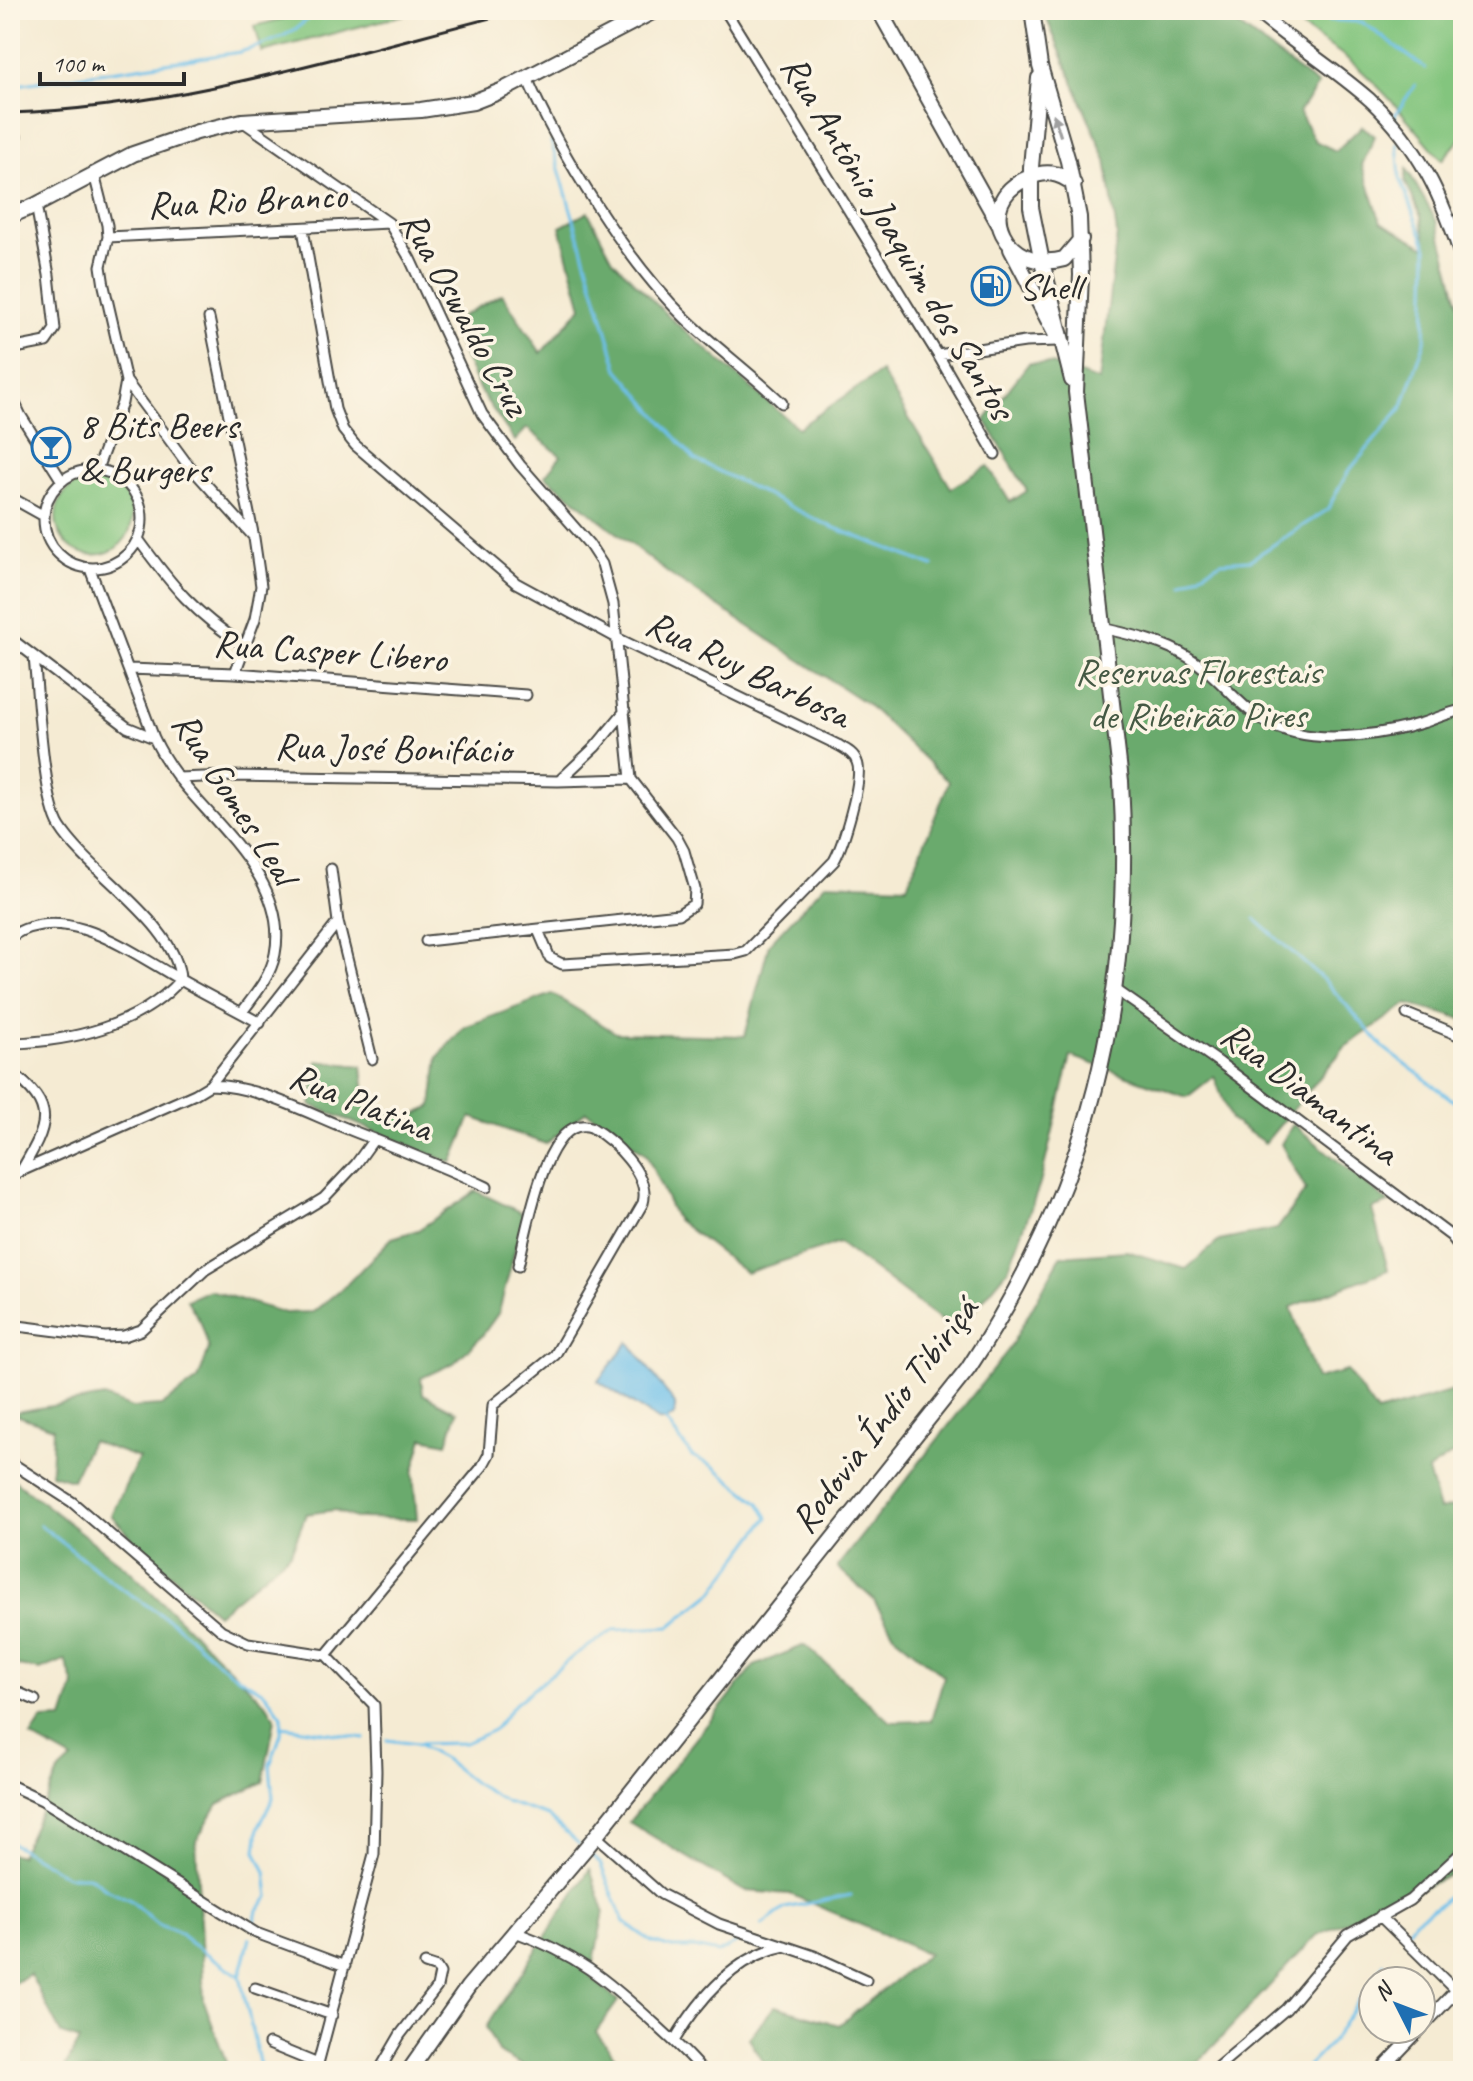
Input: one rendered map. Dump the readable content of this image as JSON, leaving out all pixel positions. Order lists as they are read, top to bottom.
{
  "streets": {
    "highway": ["Rodovia Índio Tibiriçá"],
    "street": [
      "Rua Rio Branco",
      "Rua Antônio Joaquim dos Santos",
      "Rua Oswaldo Cruz",
      "Rua Casper Libero",
      "Rua Ruy Barbosa",
      "Rua José Bonifácio",
      "Rua Gomes Leal",
      "Rua Diamantina",
      "Rua Platina"
    ]
  },
  "crossings": [
    ["Rua Rio Branco", "Rua Oswaldo Cruz"],
    ["Rua Rio Branco", "Rua Ruy Barbosa"],
    ["Rua Oswaldo Cruz", "Rua Ruy Barbosa"],
    ["Rua Oswaldo Cruz", "Rua José Bonifácio"],
    ["Rua Casper Libero", "Rua Gomes Leal"],
    ["Rua José Bonifácio", "Rua Gomes Leal"],
    ["Rua Diamantina", "Rodovia Índio Tibiriçá"]
  ],
  "parks": ["Reservas Florestais de Ribeirão Pires"],
  "places": {
    "fuel station": ["Shell"],
    "bar": ["8 Bits Beers & Burgers"]
  },
  "scale_bar": "100 m",
  "north": "top left"
}
